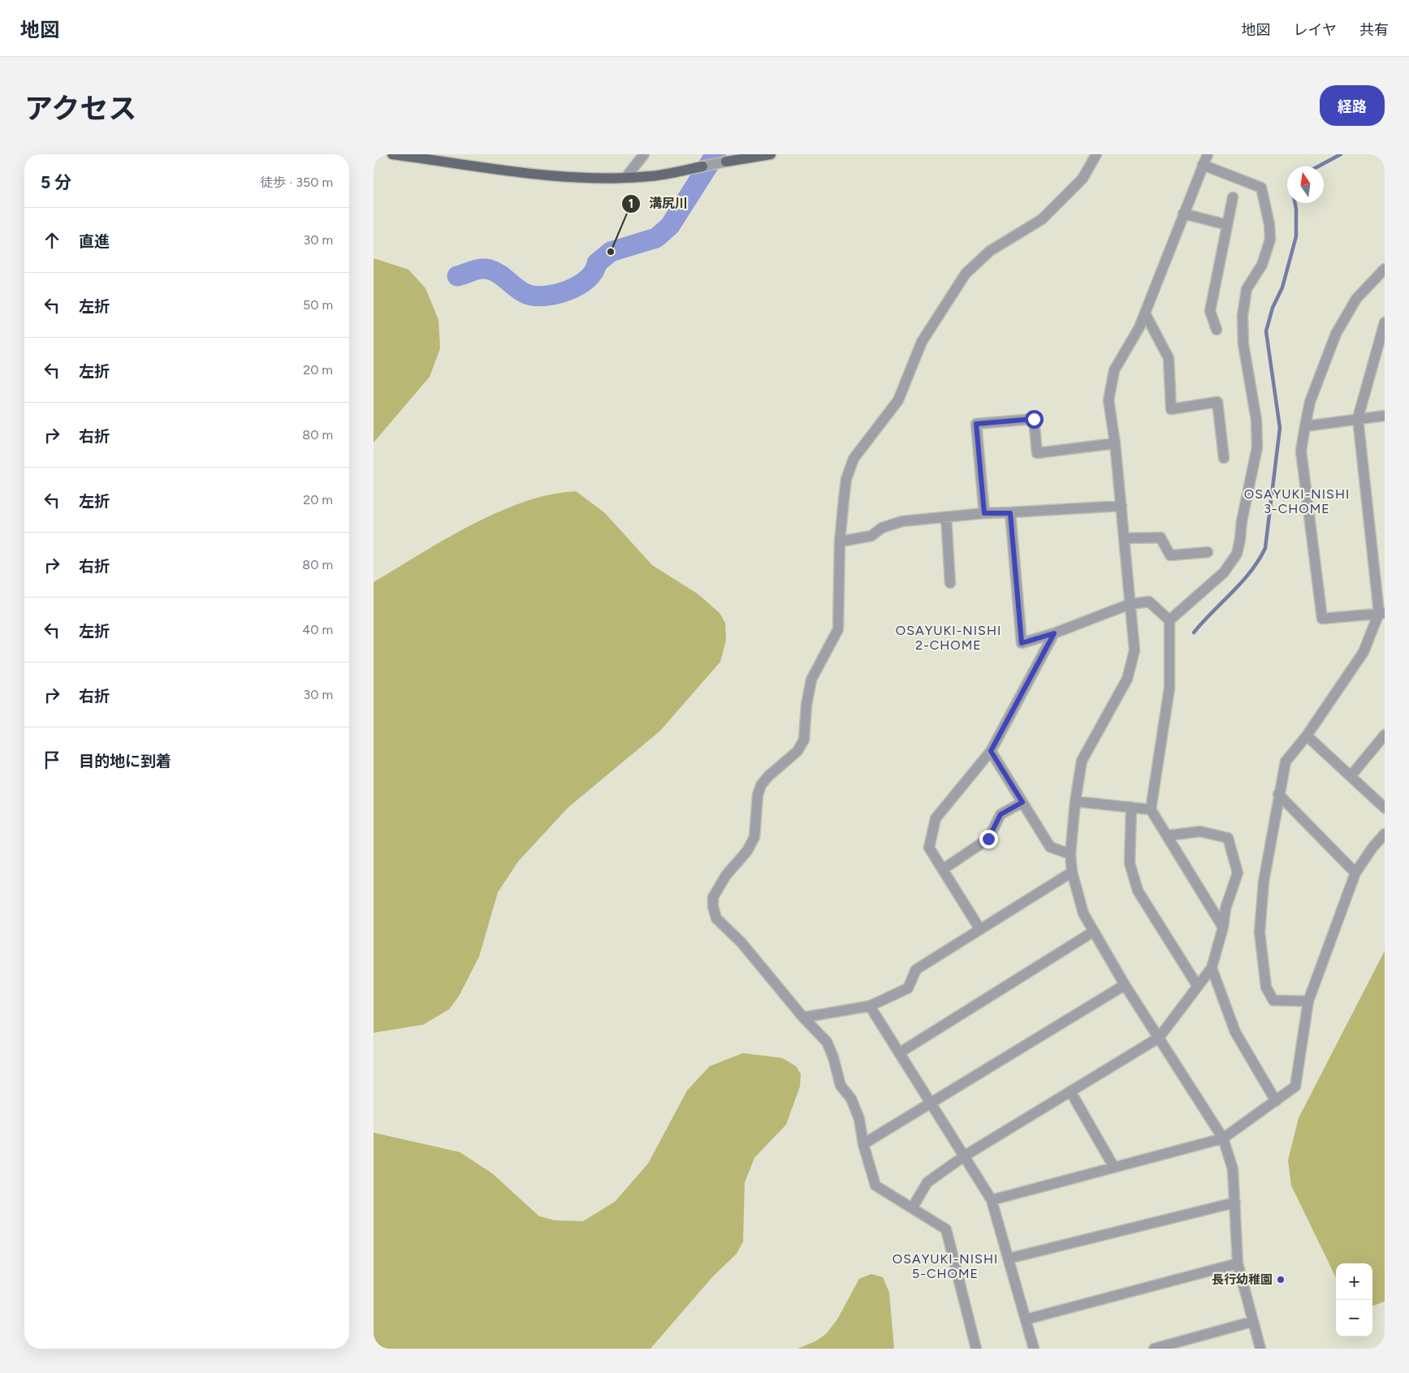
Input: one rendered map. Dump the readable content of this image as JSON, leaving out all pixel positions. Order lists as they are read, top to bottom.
{
  "districts": ["OSAYUKI-NISHI 3-CHOME", "OSAYUKI-NISHI 2-CHOME", "OSAYUKI-NISHI 5-CHOME"],
  "places": ["溝尻川", "長行幼稚園"],
  "north": "top",
  "page": {
    "header": "地図",
    "nav": ["地図", "レイヤ", "共有"],
    "title": "アクセス",
    "buttons": "経路",
    "heading": ["5 分", "徒歩 · 350 m"],
    "list": [
      ["直進", "30 m"],
      ["左折", "50 m"],
      ["左折", "20 m"],
      ["右折", "80 m"],
      ["左折", "20 m"],
      ["右折", "80 m"],
      ["左折", "40 m"],
      ["右折", "30 m"],
      "目的地に到着"
    ],
    "map_buttons": ["+", "−"]
  }
}
